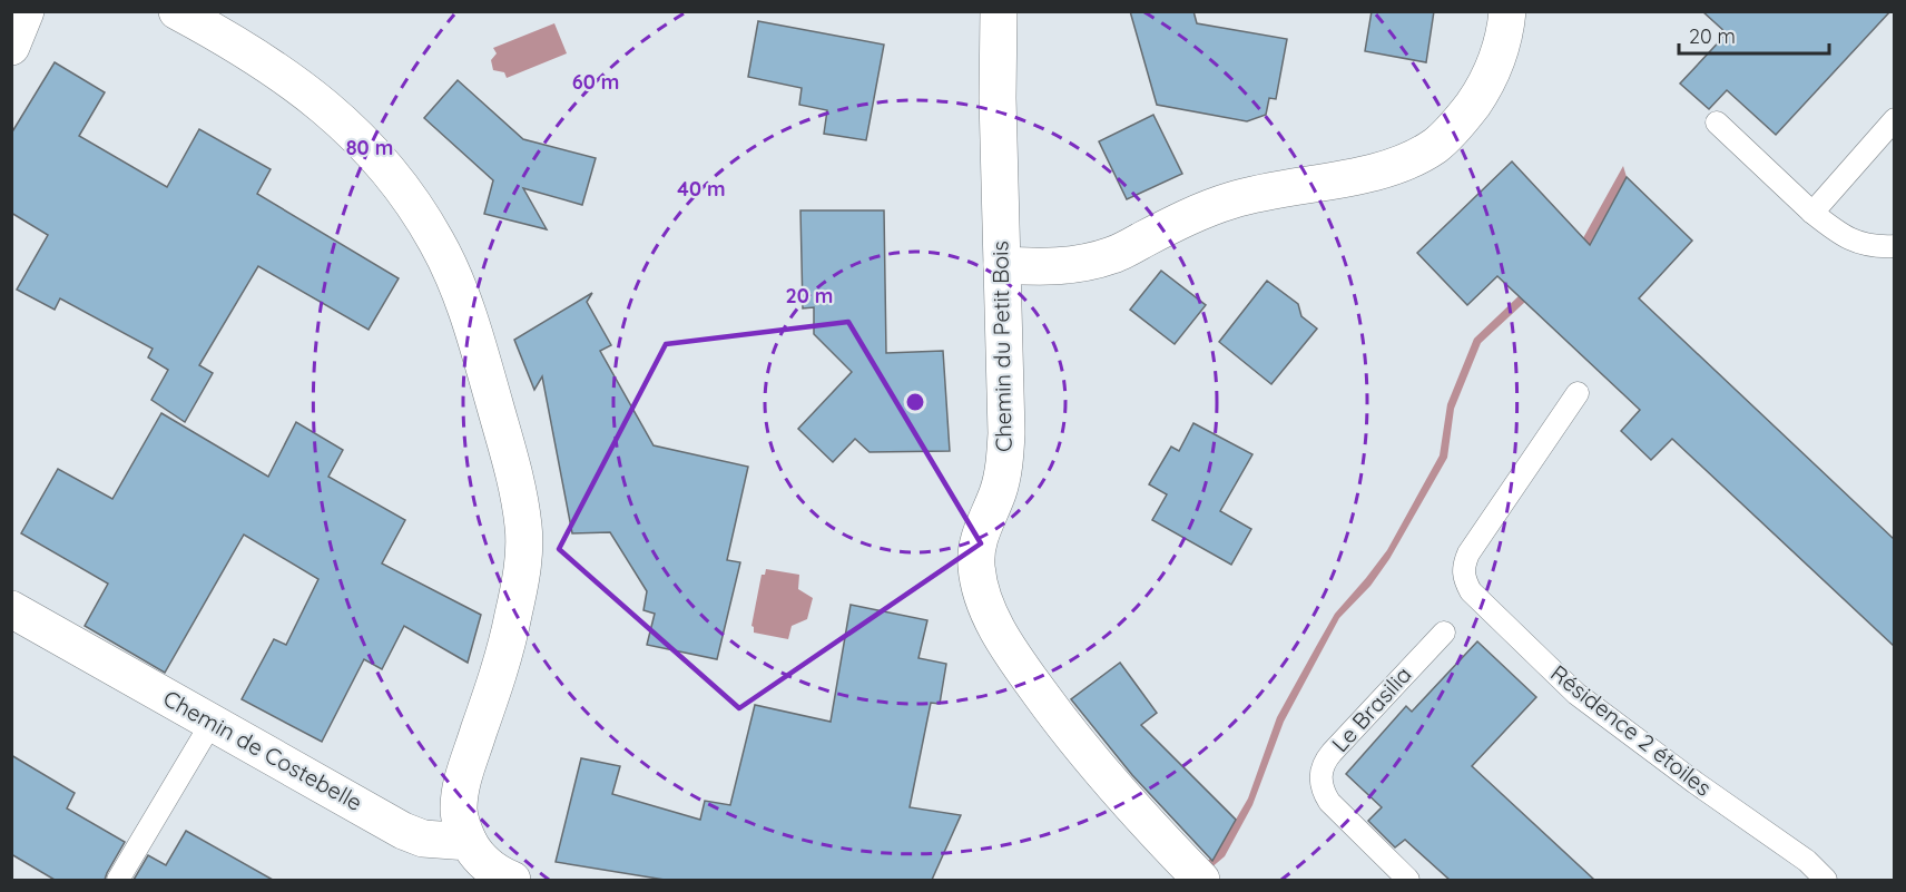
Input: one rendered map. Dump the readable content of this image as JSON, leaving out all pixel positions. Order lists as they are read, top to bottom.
{
  "streets": {
    "street": ["Chemin du Petit Bois", "Chemin de Costebelle"],
    "lane": ["Le Brasilia", "Résidence 2 étoiles"]
  },
  "scale_bar": "20 m",
  "rings": [
    "60 m",
    "80 m",
    "40 m",
    "20 m"
  ]
}
